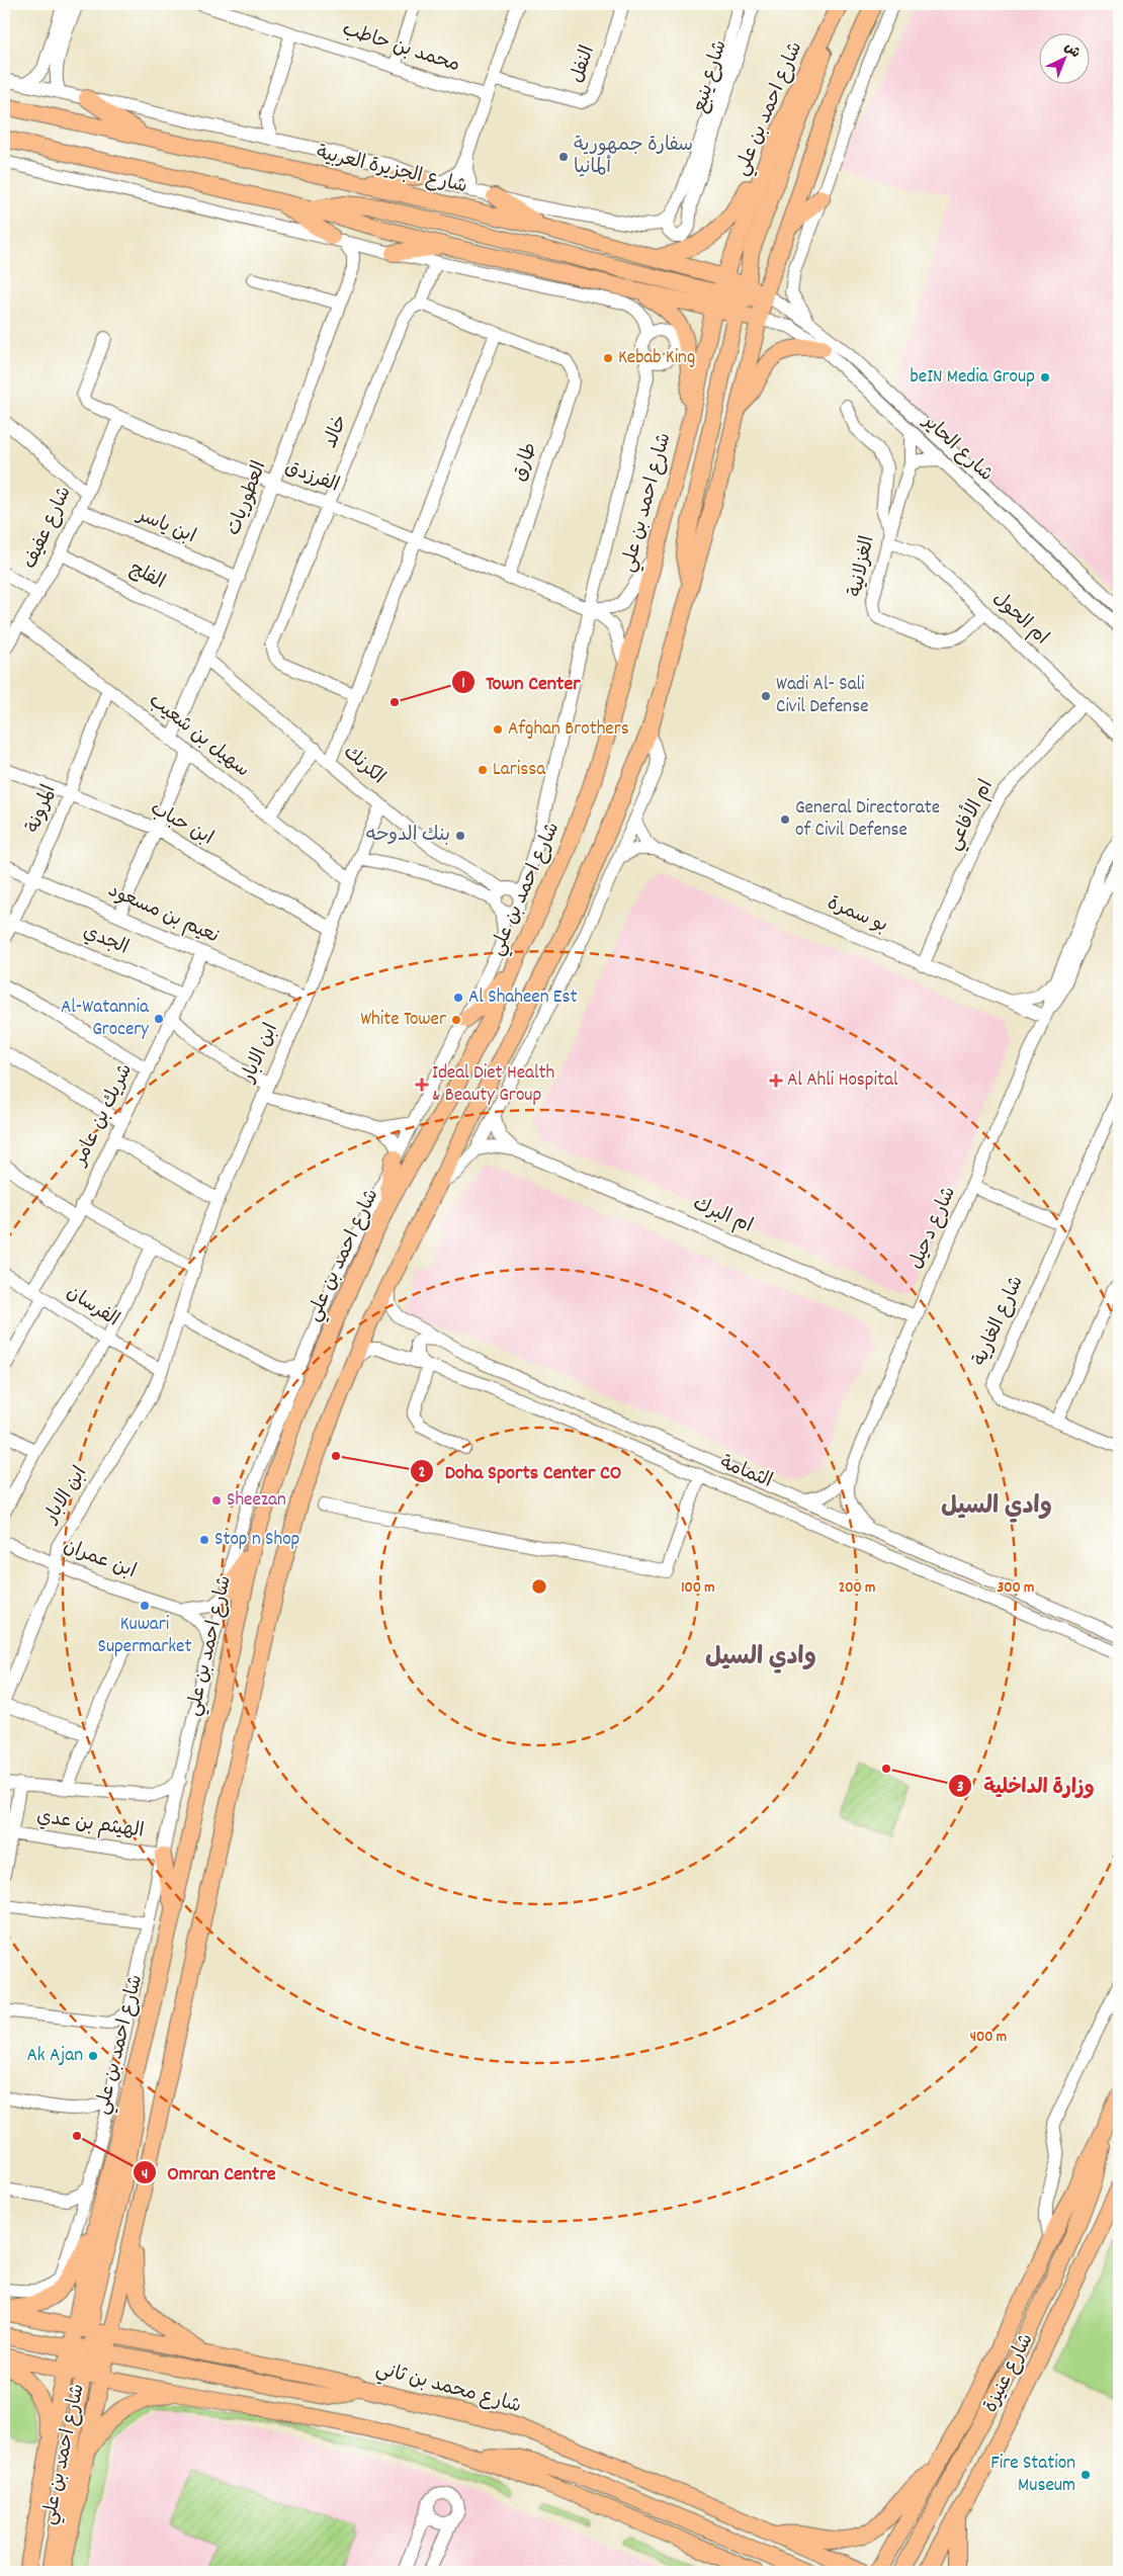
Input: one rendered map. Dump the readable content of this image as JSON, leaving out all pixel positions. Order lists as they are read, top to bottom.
{
  "streets": {
    "main road": [
      "شارع احمد بن علي",
      "شارع الجزيرة العربية",
      "شارع عنيزة",
      "شارع محمد بن ثاني"
    ],
    "street": [
      "محمد بن حاطب",
      "النفل",
      "شارع ينبع",
      "خالد",
      "شارع الحاير",
      "طارق",
      "الفرزدق",
      "العطوريات",
      "ابن ياسر",
      "شارع عفيف",
      "الغزلانية",
      "الفلج",
      "ام الحول",
      "سهيل بن شعيب",
      "الكرنك",
      "المرونة",
      "ام الأفاعي",
      "ابن حباب",
      "نعيم بن مسعود",
      "بو سمرة",
      "الجدي",
      "ابن الابار",
      "شريك بن عامر",
      "ام البرك",
      "شارع دحيل",
      "الفرسان",
      "شارع الغارية",
      "الثمامة",
      "ابن عمران",
      "الهيثم بن عدي"
    ]
  },
  "crossings": [
    ["شارع ينبع", "شارع الجزيرة العربية"],
    ["شارع احمد بن علي", "شارع الجزيرة العربية"],
    ["شارع احمد بن علي", "الفرزدق"],
    ["شارع احمد بن علي", "الكرنك"],
    ["شارع احمد بن علي", "ابن عمران"],
    ["شارع احمد بن علي", "الهيثم بن عدي"],
    ["شارع احمد بن علي", "شارع محمد بن ثاني"],
    ["خالد", "الفرزدق"],
    ["شارع الحاير", "الغزلانية"],
    ["طارق", "الفرزدق"],
    ["الفرزدق", "العطوريات"],
    ["الفرزدق", "شارع عفيف"],
    ["العطوريات", "ابن ياسر"],
    ["العطوريات", "الفلج"],
    ["العطوريات", "سهيل بن شعيب"],
    ["العطوريات", "الكرنك"],
    ["ابن ياسر", "شارع عفيف"],
    ["شارع عفيف", "الفلج"],
    ["شارع عفيف", "سهيل بن شعيب"],
    ["الغزلانية", "ام الحول"],
    ["ام الحول", "ام الأفاعي"],
    ["سهيل بن شعيب", "المرونة"],
    ["سهيل بن شعيب", "ابن الابار"],
    ["الكرنك", "ابن الابار"],
    ["المرونة", "ابن حباب"],
    ["المرونة", "نعيم بن مسعود"],
    ["المرونة", "الجدي"],
    ["ام الأفاعي", "بو سمرة"],
    ["ابن حباب", "ابن الابار"],
    ["نعيم بن مسعود", "ابن الابار"],
    ["نعيم بن مسعود", "شريك بن عامر"],
    ["بو سمرة", "شارع دحيل"],
    ["الجدي", "شريك بن عامر"],
    ["ابن الابار", "الفرسان"],
    ["ابن الابار", "ابن عمران"],
    ["شريك بن عامر", "الفرسان"],
    ["ام البرك", "شارع دحيل"],
    ["شارع دحيل", "الثمامة"]
  ],
  "districts": ["وادي السيل", "وادي السيل"],
  "places": {
    "other": [
      "سفارة جمهورية ألمانيا",
      "Kebab King",
      "beIN Media Group",
      "Wadi Al- Sali Civil Defense",
      "Town Center",
      "Afghan Brothers",
      "Larissa",
      "General Directorate of Civil Defense",
      "بنك الدوحه",
      "Al Shaheen Est",
      "Al-Watannia Grocery",
      "White Tower",
      "Doha Sports Center CO",
      "Sheezan",
      "Stop n Shop",
      "Kuwari Supermarket",
      "وزارة الداخلية",
      "Ak Ajan",
      "Omran Centre",
      "Fire Station Museum"
    ],
    "health": ["Al Ahli Hospital", "Ideal Diet Health & Beauty Group"]
  },
  "north": "top right",
  "rings": [
    "100 m",
    "200 m",
    "300 m",
    "400 m"
  ]
}
